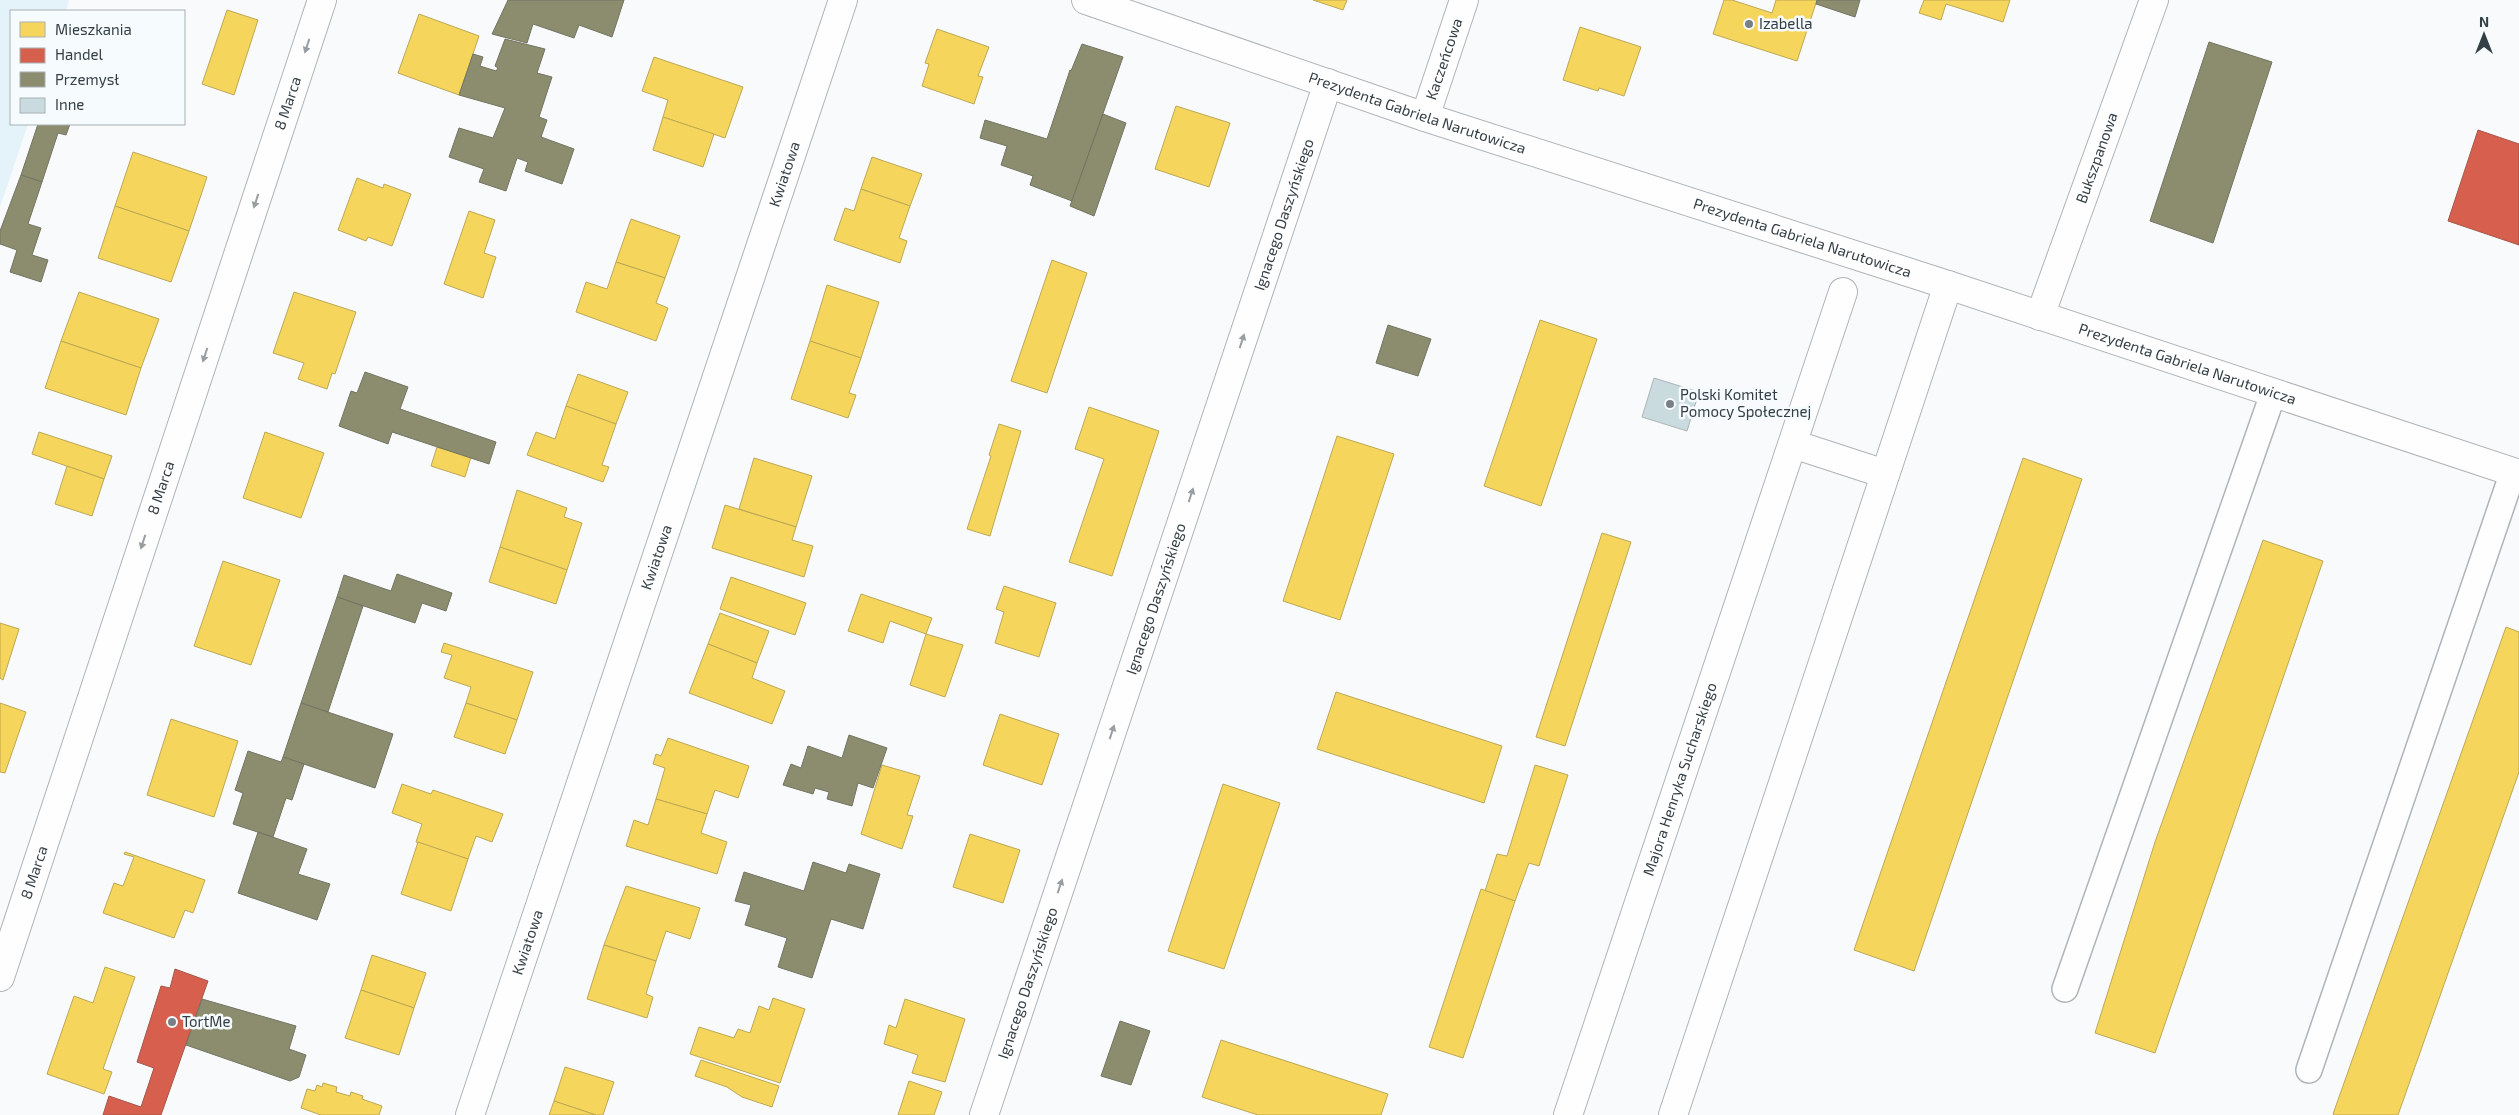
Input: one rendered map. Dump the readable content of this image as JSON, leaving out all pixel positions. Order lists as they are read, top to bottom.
{
  "streets": {
    "street": [
      "Kaczeńcowa",
      "8 Marca",
      "Prezydenta Gabriela Narutowicza",
      "Bukszpanowa",
      "Kwiatowa",
      "Ignacego Daszyńskiego",
      "Majora Henryka Sucharskiego"
    ]
  },
  "crossings": [
    ["Kaczeńcowa", "Prezydenta Gabriela Narutowicza"],
    ["Prezydenta Gabriela Narutowicza", "Bukszpanowa"],
    ["Prezydenta Gabriela Narutowicza", "Ignacego Daszyńskiego"]
  ],
  "one_way": ["8 Marca", "Ignacego Daszyńskiego"],
  "places": ["Izabella", "Polski Komitet Pomocy Społecznej", "TortMe"],
  "legend": [
    "Mieszkania",
    "Handel",
    "Przemysł",
    "Inne"
  ],
  "north": "top"
}
